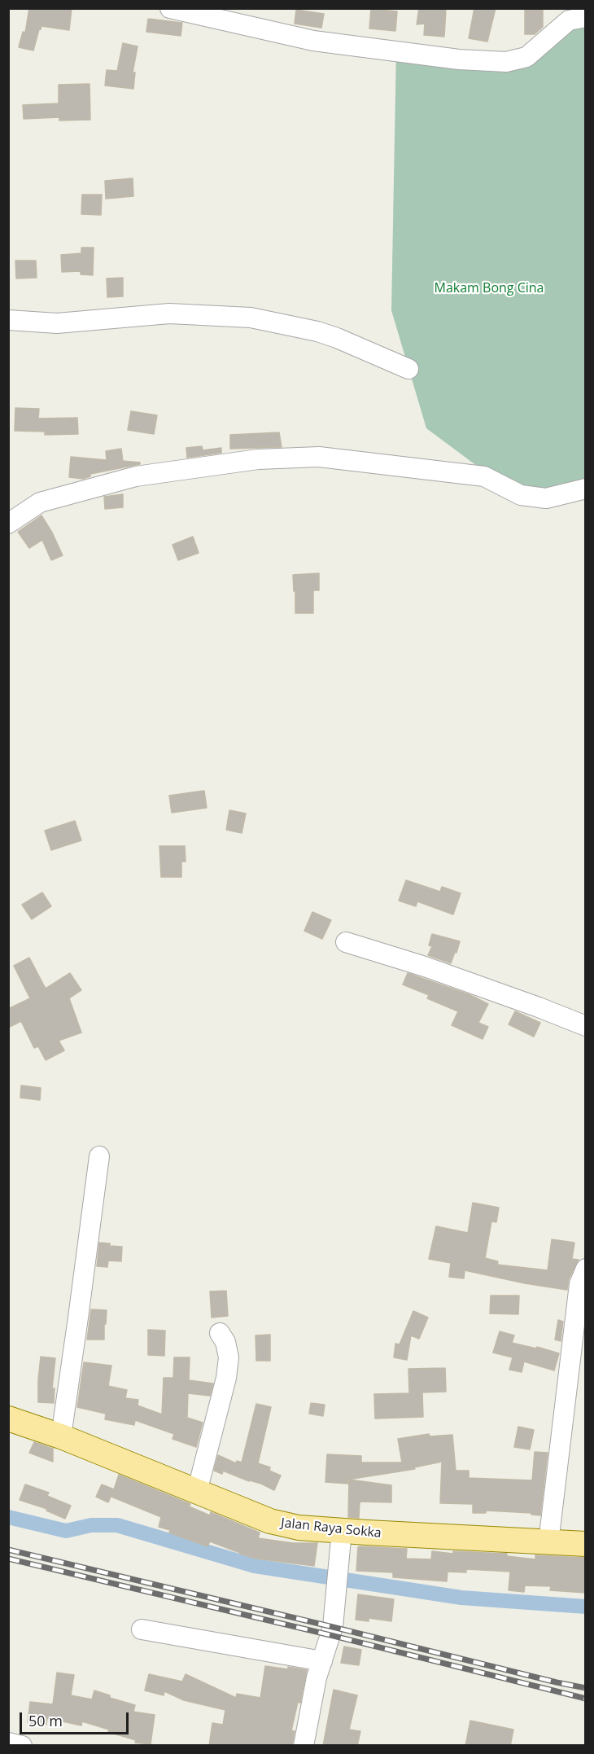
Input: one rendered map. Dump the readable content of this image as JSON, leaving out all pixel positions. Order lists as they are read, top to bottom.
{
  "streets": {
    "main road": ["Jalan Raya Sokka"]
  },
  "parks": ["Makam Bong Cina"],
  "scale_bar": "50 m"
}
